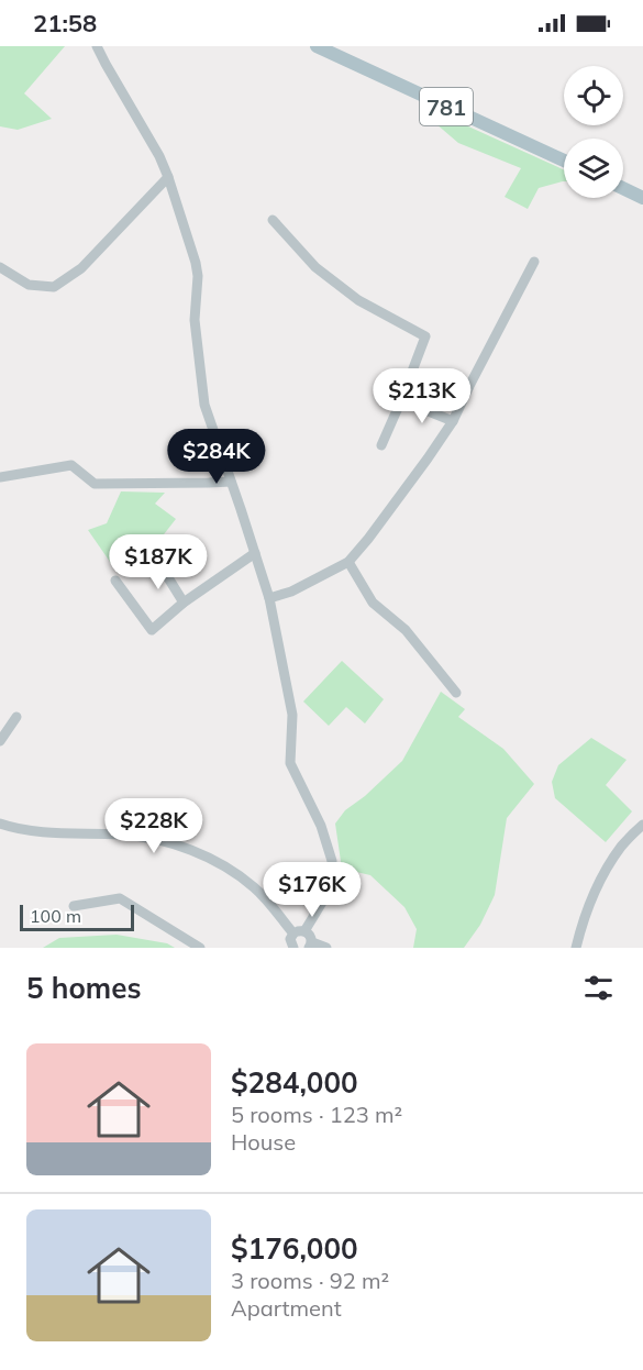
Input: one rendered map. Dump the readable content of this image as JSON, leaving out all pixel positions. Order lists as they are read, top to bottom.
{
  "streets": {
    "main road": ["781"]
  },
  "scale_bar": "100 m",
  "page": {
    "status": "21:58",
    "price": [
      "$213K",
      "$284K",
      "$187K",
      "$228K",
      "$176K"
    ],
    "scale": "100 m",
    "heading": "5 homes",
    "list": [
      {
        "name": "$284,000",
        "note": "5 rooms · 123 m² · House"
      },
      {
        "name": "$176,000",
        "note": "3 rooms · 92 m² · Apartment"
      }
    ]
  }
}
